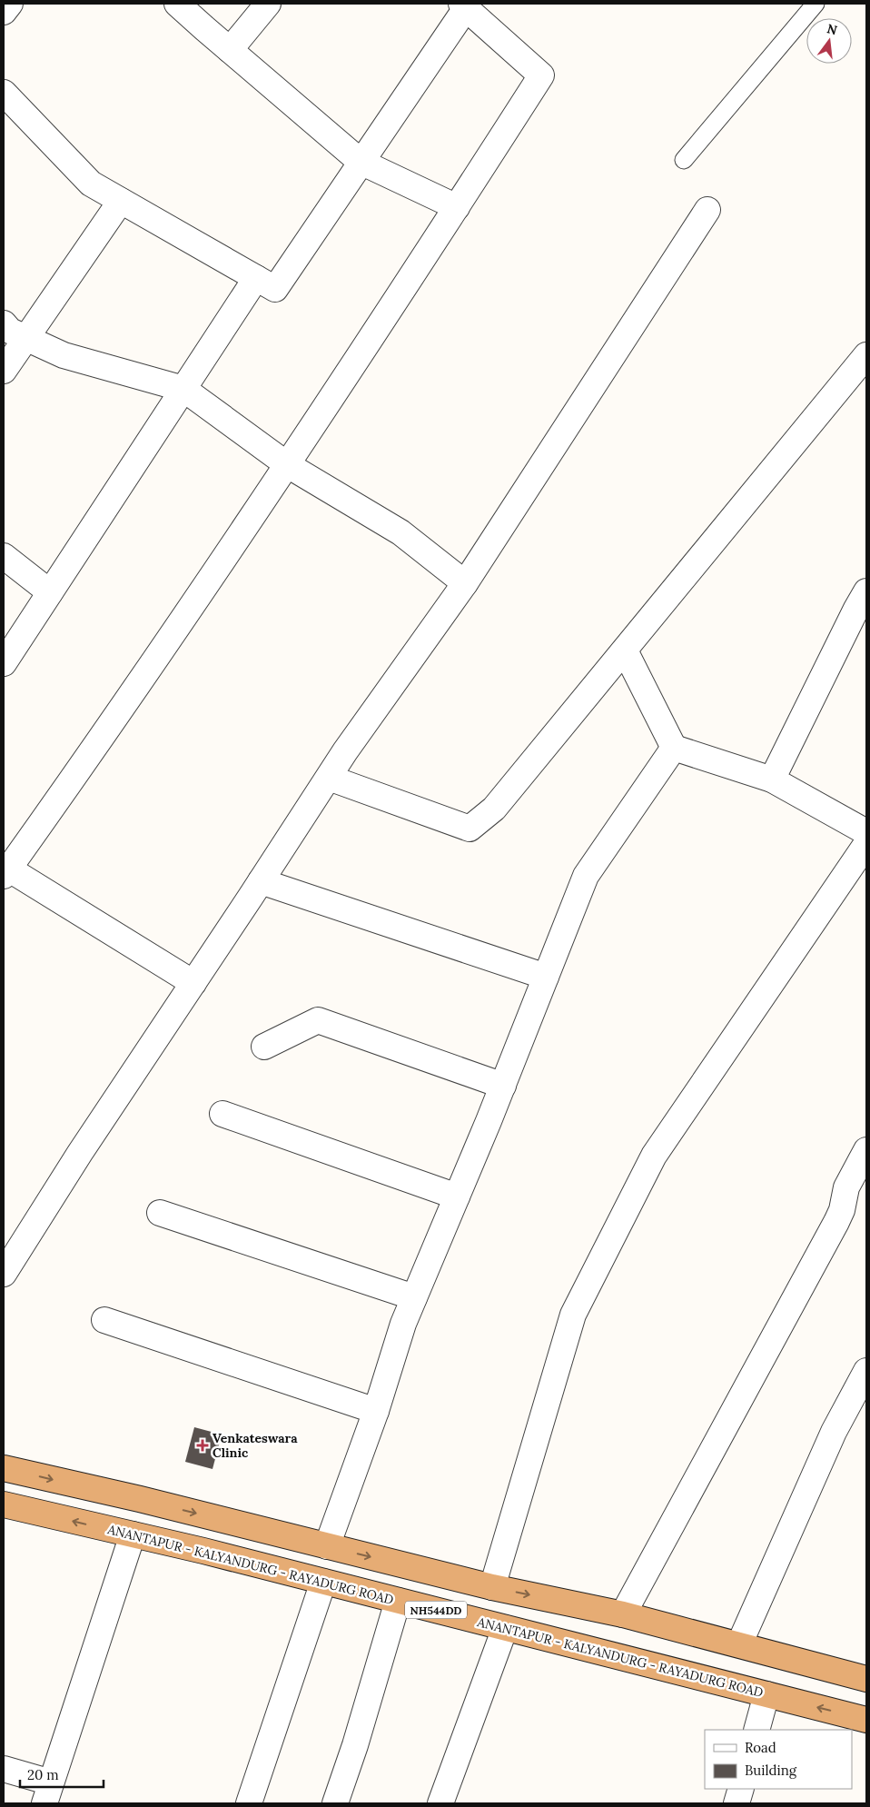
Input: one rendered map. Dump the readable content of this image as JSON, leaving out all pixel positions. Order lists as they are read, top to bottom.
{
  "streets": {
    "highway": ["ANANTAPUR - KALYANDURG - RAYADURG ROAD", "NH544DD"]
  },
  "places": {
    "health": ["Venkateswara Clinic"]
  },
  "legend": ["Road", "Building"],
  "scale_bar": "20 m",
  "north": "top"
}
